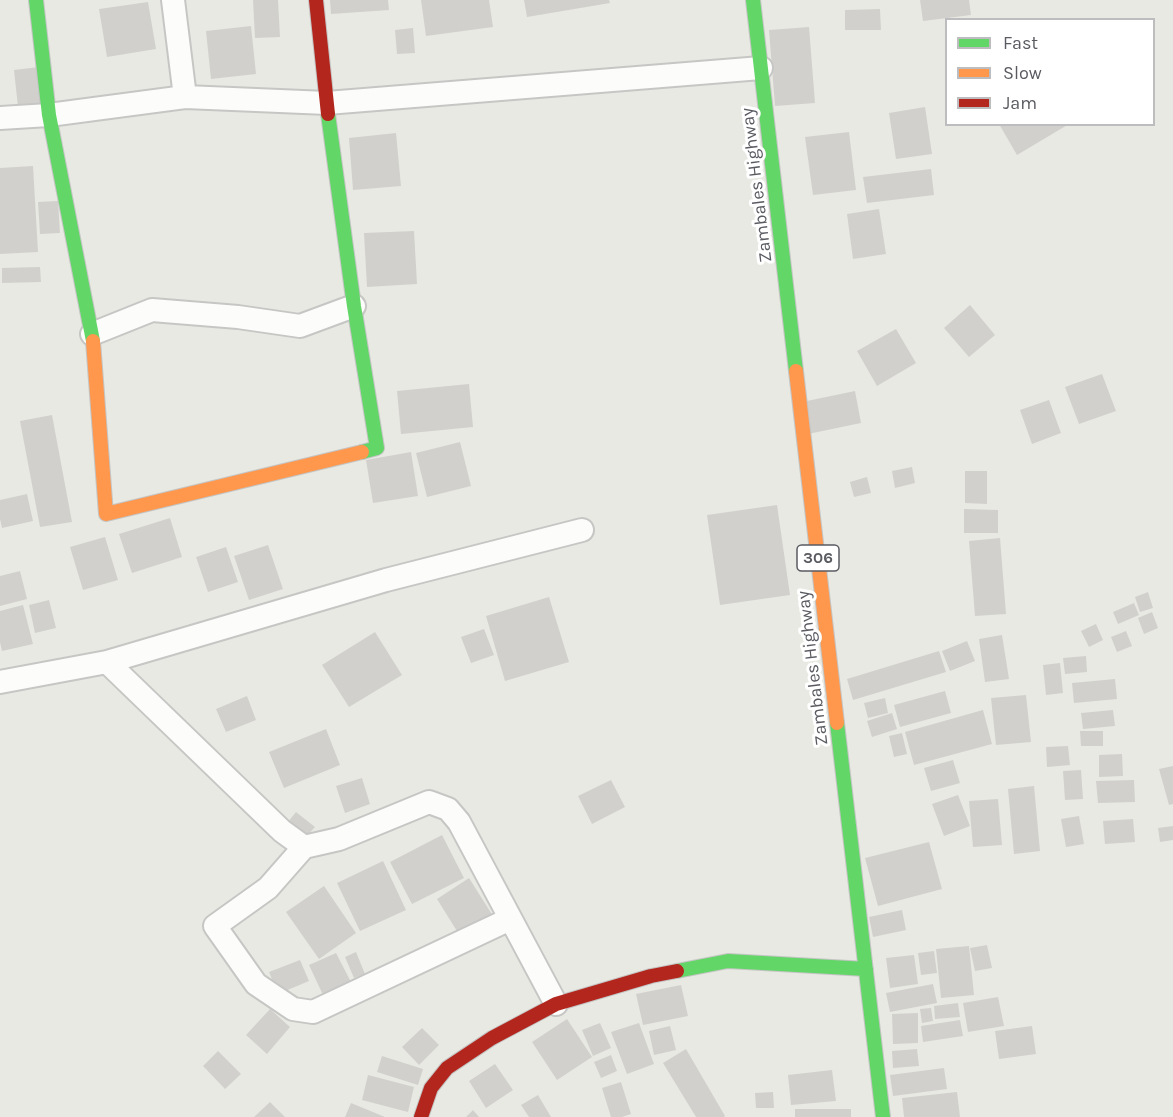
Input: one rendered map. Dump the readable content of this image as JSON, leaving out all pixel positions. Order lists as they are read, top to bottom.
{
  "streets": {
    "street": ["Zambales Highway", "306"]
  },
  "legend": ["Fast", "Slow", "Jam"]
}
